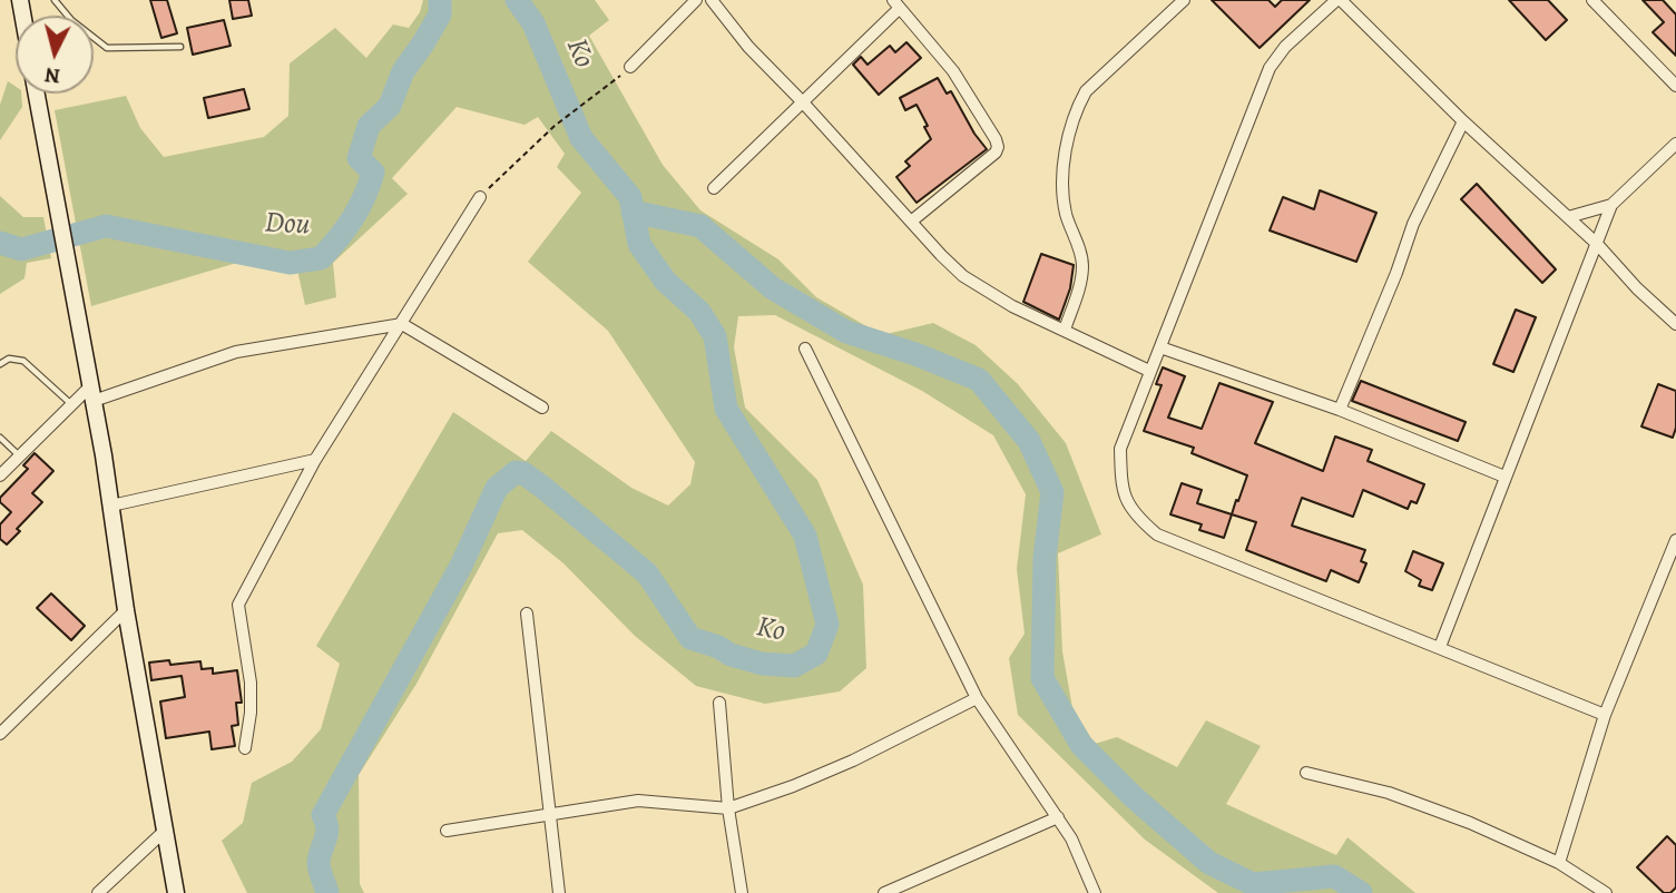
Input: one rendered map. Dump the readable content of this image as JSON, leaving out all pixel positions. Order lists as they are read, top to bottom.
{
  "water": ["Ko", "Dou"],
  "north": "bottom"
}
